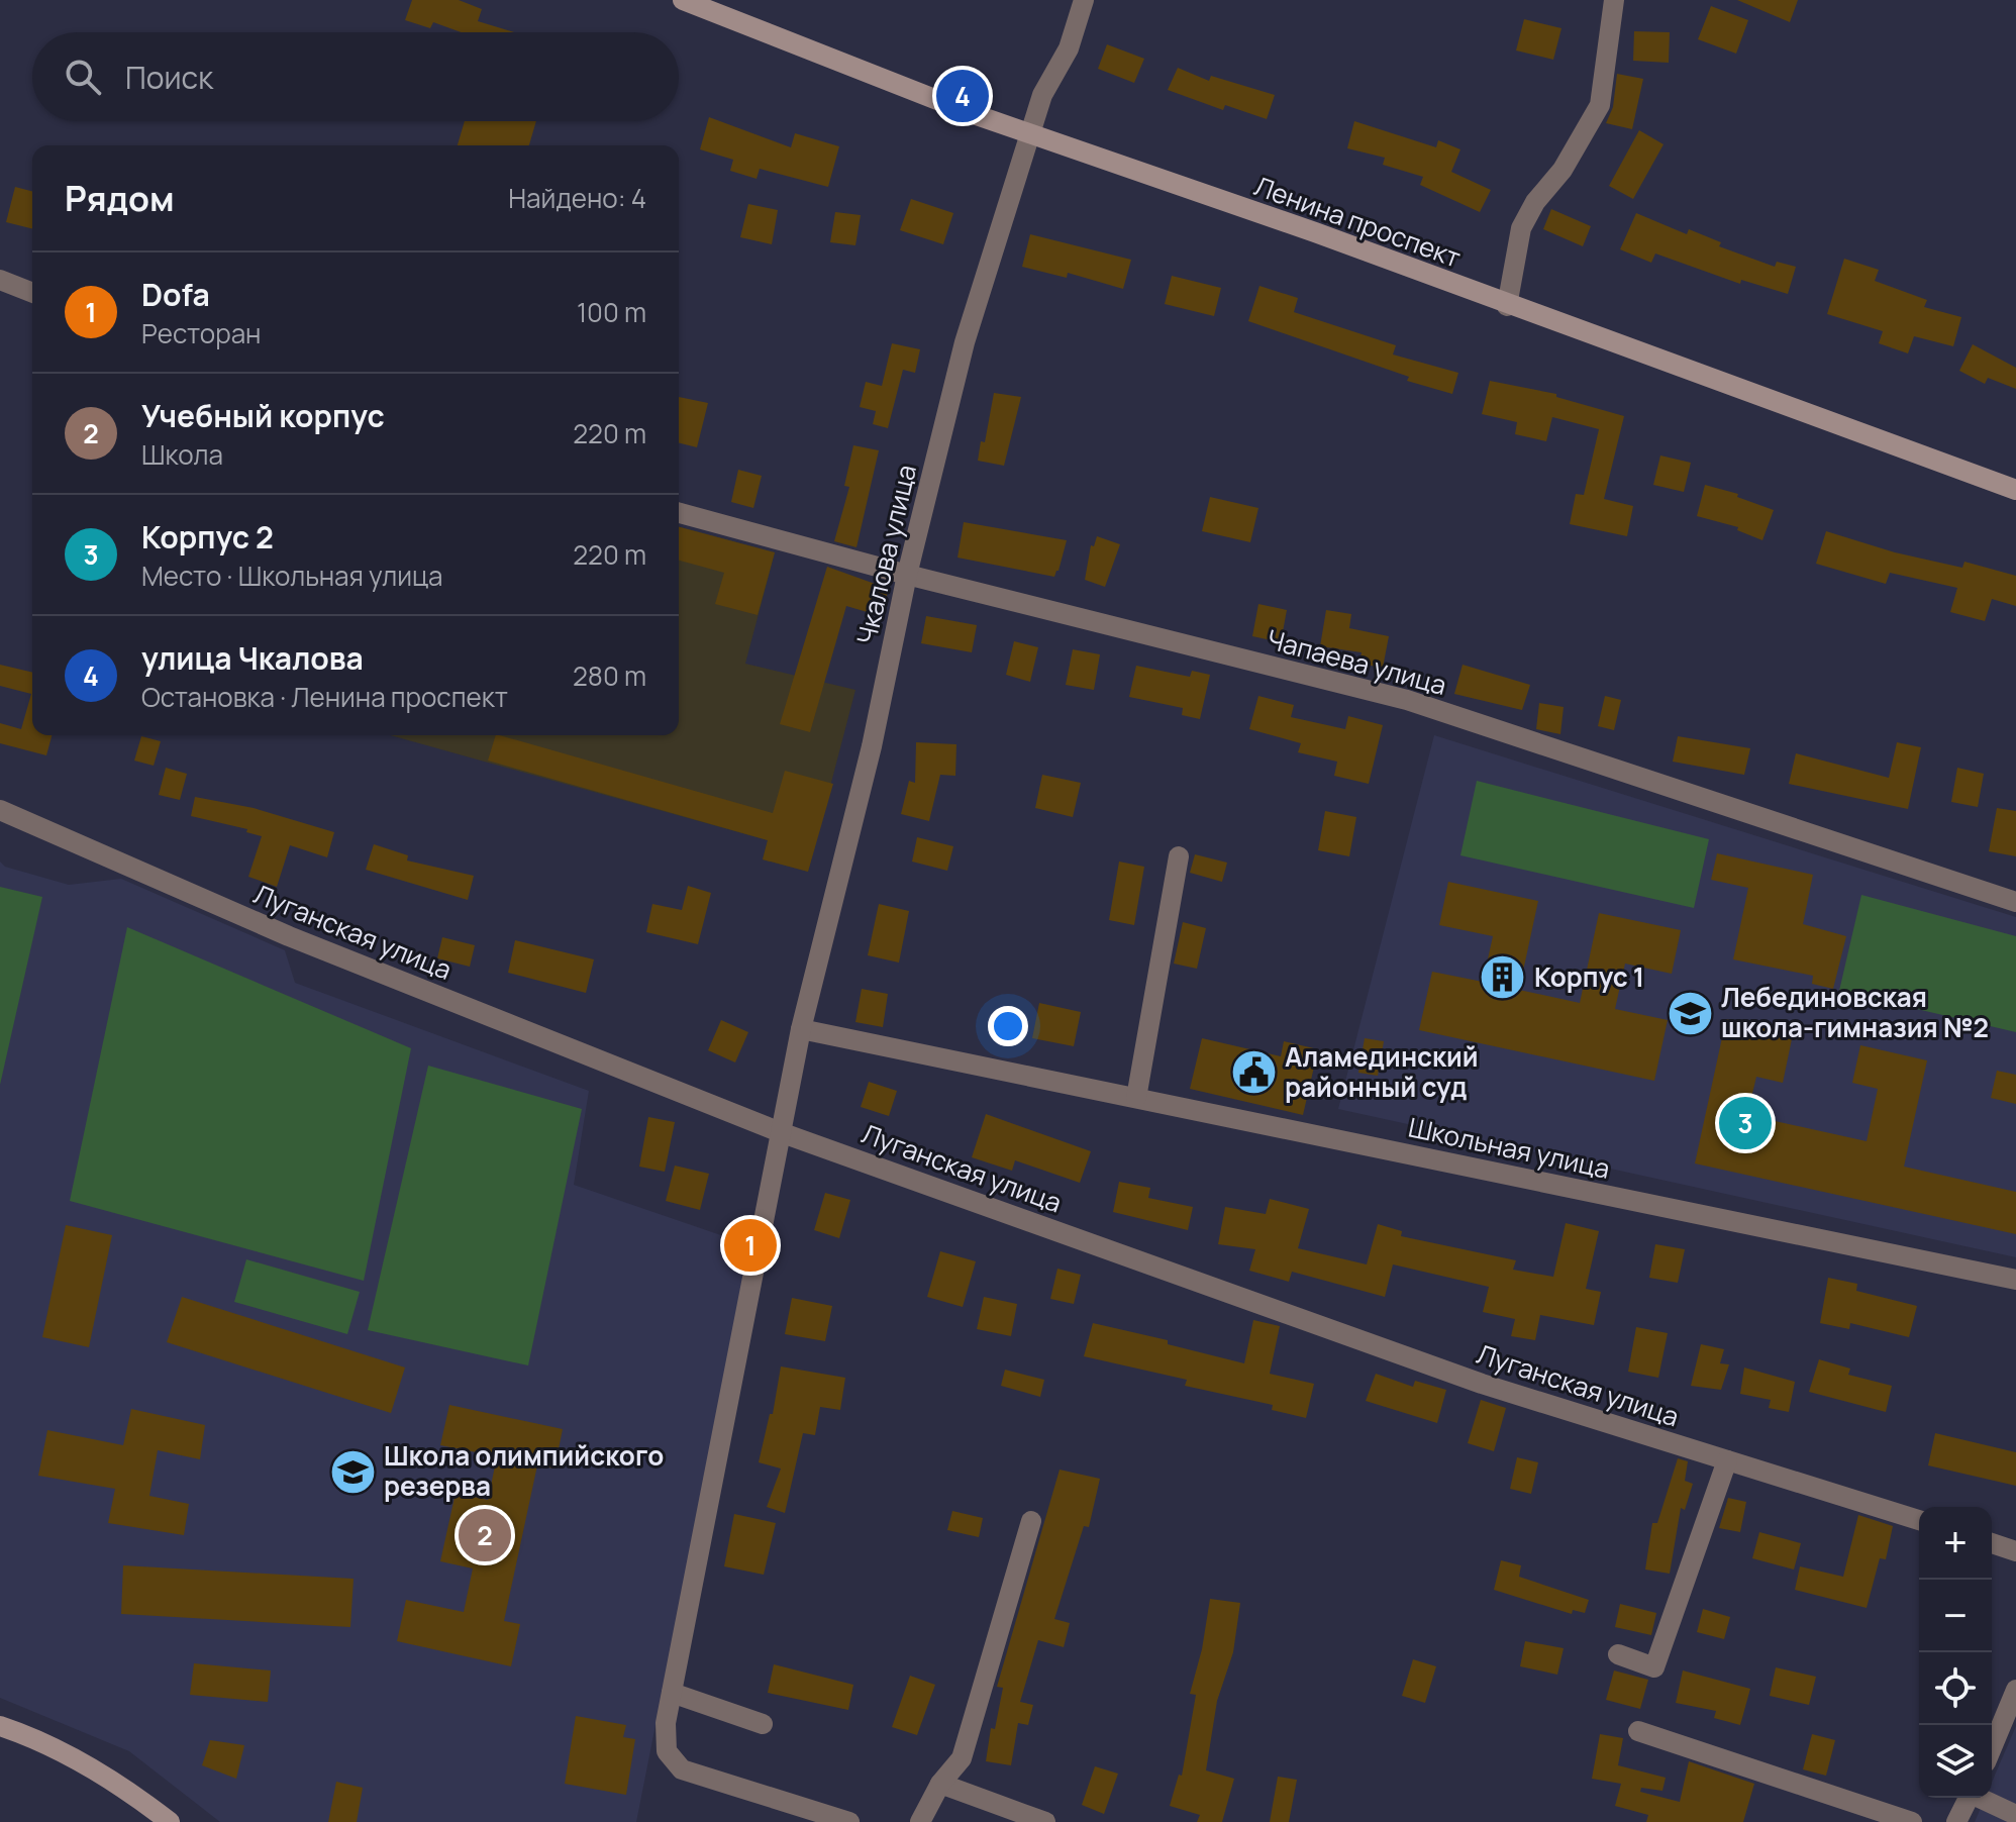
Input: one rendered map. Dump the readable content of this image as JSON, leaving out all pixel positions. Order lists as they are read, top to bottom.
{
  "streets": {
    "main road": ["Ленина проспект"],
    "street": [
      "Чкалова улица",
      "Чапаева улица",
      "Луганская улица",
      "Школьная улица"
    ]
  },
  "crossings": [
    ["Ленина проспект", "Чкалова улица"],
    ["Чкалова улица", "Чапаева улица"],
    ["Чкалова улица", "Луганская улица"],
    ["Чкалова улица", "Школьная улица"]
  ],
  "places": {
    "building": ["Корпус 1"],
    "school or university": ["Лебединовская школа-гимназия №2", "Школа олимпийского резерва"],
    "public building": ["Аламединский районный суд"]
  },
  "page": {
    "search": "Поиск",
    "pins": [
      "4",
      "3",
      "1",
      "2"
    ],
    "heading": ["Рядом", "Найдено: 4"],
    "list": [
      {
        "mark": "1",
        "name": "Dofa",
        "note": "Ресторан",
        "value": "100 m"
      },
      {
        "mark": "2",
        "name": "Учебный корпус",
        "note": "Школа",
        "value": "220 m"
      },
      {
        "mark": "3",
        "name": "Корпус 2",
        "note": "Место · Школьная улица",
        "value": "220 m"
      },
      {
        "mark": "4",
        "name": "улица Чкалова",
        "note": "Остановка · Ленина проспект",
        "value": "280 m"
      }
    ],
    "map_buttons": ["+", "−"]
  }
}
